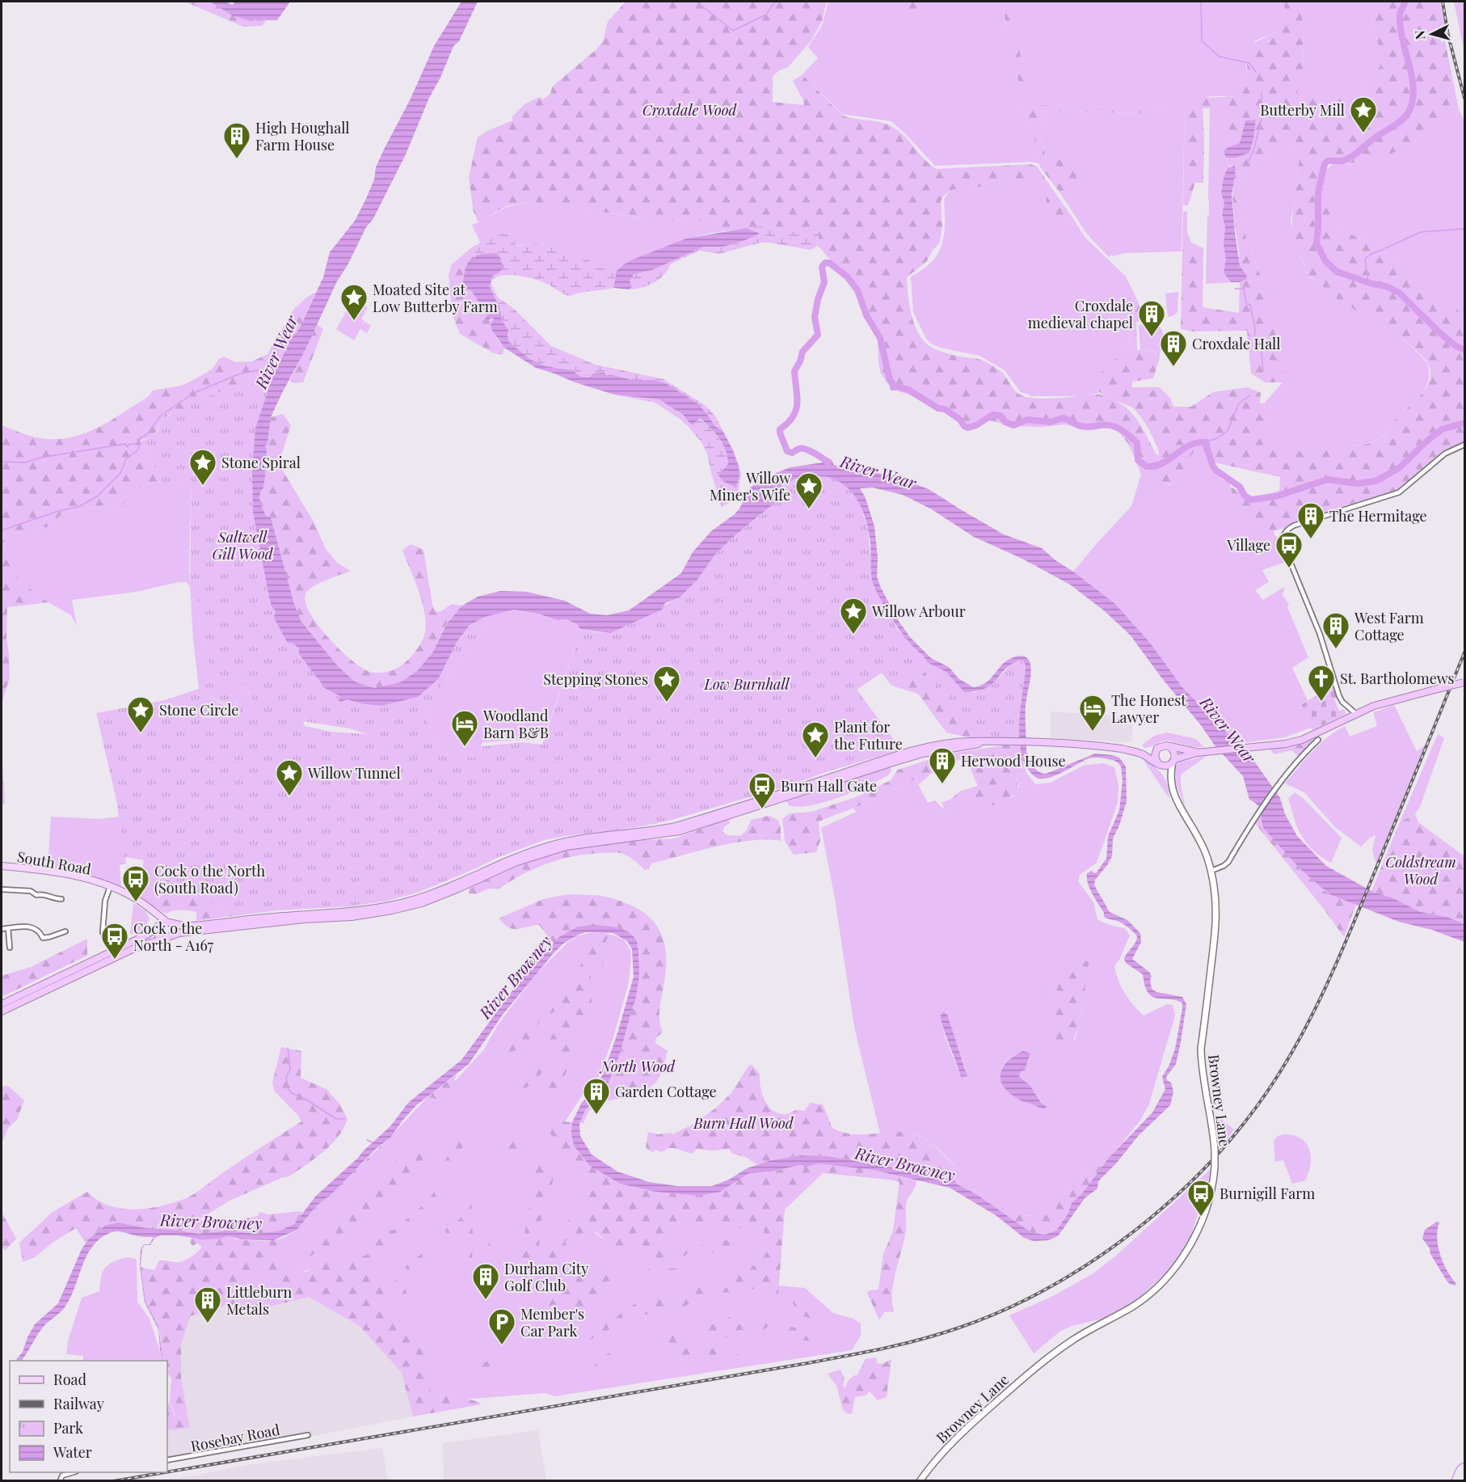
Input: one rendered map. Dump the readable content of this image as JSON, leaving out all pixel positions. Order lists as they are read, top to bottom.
{
  "streets": {
    "main road": ["South Road", "Browney Lane"],
    "street": ["Rosebay Road"]
  },
  "water": ["River Wear", "River Browney"],
  "parks": [
    "Croxdale Wood",
    "Saltwell Gill Wood",
    "Low Burnhall",
    "Coldstream Wood",
    "North Wood",
    "Burn Hall Wood"
  ],
  "places": {
    "place": [
      "Butterby Mill",
      "Moated Site at Low Butterby Farm",
      "Stone Spiral",
      "Willow Miner's Wife",
      "Willow Arbour",
      "Stepping Stones",
      "Stone Circle",
      "Plant for the Future",
      "Willow Tunnel"
    ],
    "building": [
      "High Houghall Farm House",
      "Croxdale medieval chapel",
      "Croxdale Hall",
      "The Hermitage",
      "West Farm Cottage",
      "Herwood House",
      "Garden Cottage",
      "Durham City Golf Club",
      "Littleburn Metals"
    ],
    "bus stop": [
      "Village",
      "Burn Hall Gate",
      "Cock o the North (South Road)",
      "Cock o the North - A167",
      "Burnigill Farm"
    ],
    "church": ["St. Bartholomews"],
    "hotel": ["The Honest Lawyer", "Woodland Barn B&B"],
    "parking": ["Member's Car Park"]
  },
  "legend": [
    "Road",
    "Railway",
    "Park",
    "Water"
  ],
  "north": "left"
}
